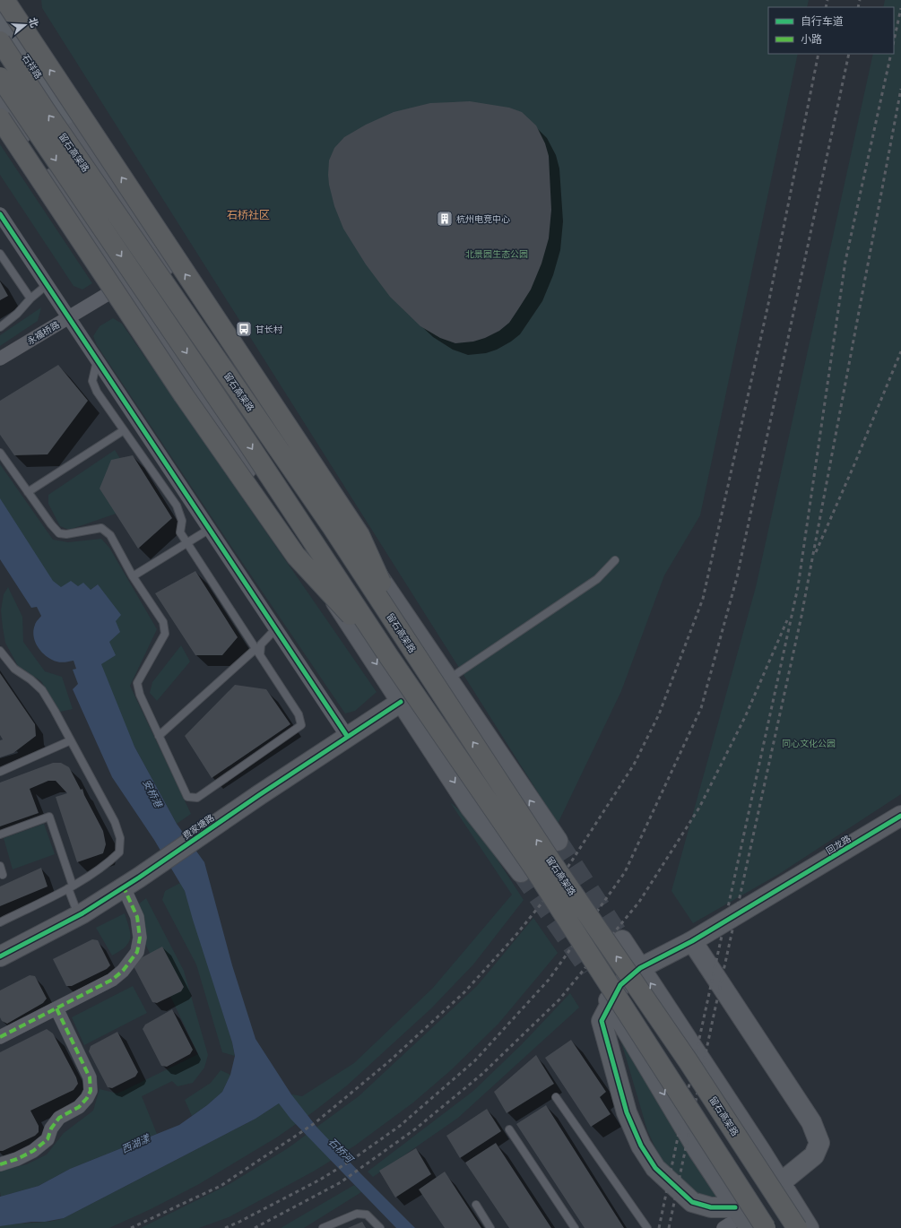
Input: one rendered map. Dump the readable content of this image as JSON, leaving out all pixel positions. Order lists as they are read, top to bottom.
{
  "streets": {
    "highway": ["留石高架路"],
    "main road": ["石祥路", "费家塘路", "回龙路"],
    "street": ["永福桥路"]
  },
  "districts": ["石桥社区"],
  "water": ["安桥港", "西湖漾", "石桥河"],
  "parks": ["北景园生态公园", "同心文化公园"],
  "places": {
    "building": ["杭州电竞中心"],
    "bus stop": ["甘长村"]
  },
  "legend": ["自行车道", "小路"],
  "north": "right"
}
